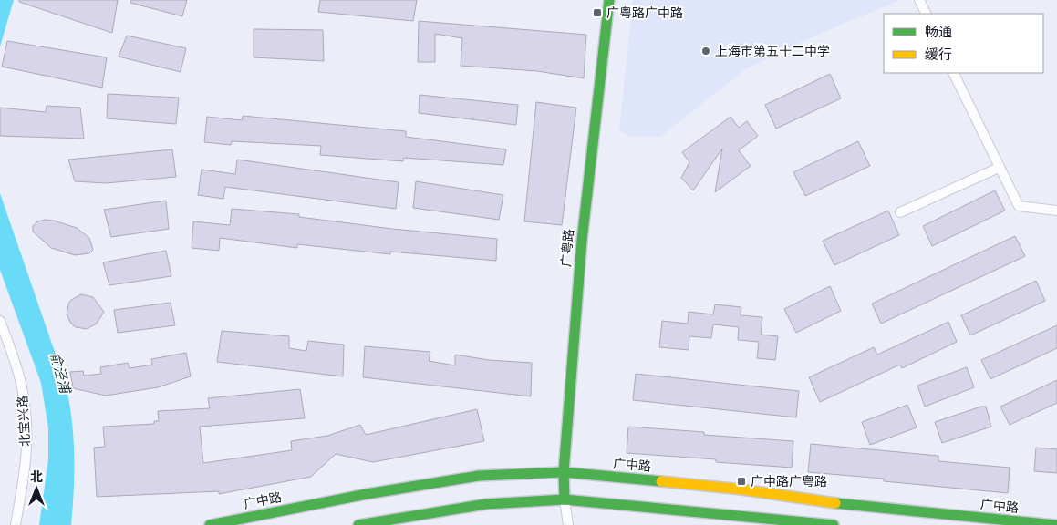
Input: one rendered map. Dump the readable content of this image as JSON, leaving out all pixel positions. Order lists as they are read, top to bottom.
{
  "streets": {
    "main road": ["广粤路", "广中路"],
    "street": ["北宝兴路"]
  },
  "crossings": [
    ["广粤路", "广中路"]
  ],
  "water": ["俞泾浦"],
  "places": {
    "transit": ["广粤路广中路", "广中路广粤路"],
    "other": ["上海市第五十二中学"]
  },
  "legend": ["畅通", "缓行"],
  "north": "top"
}
